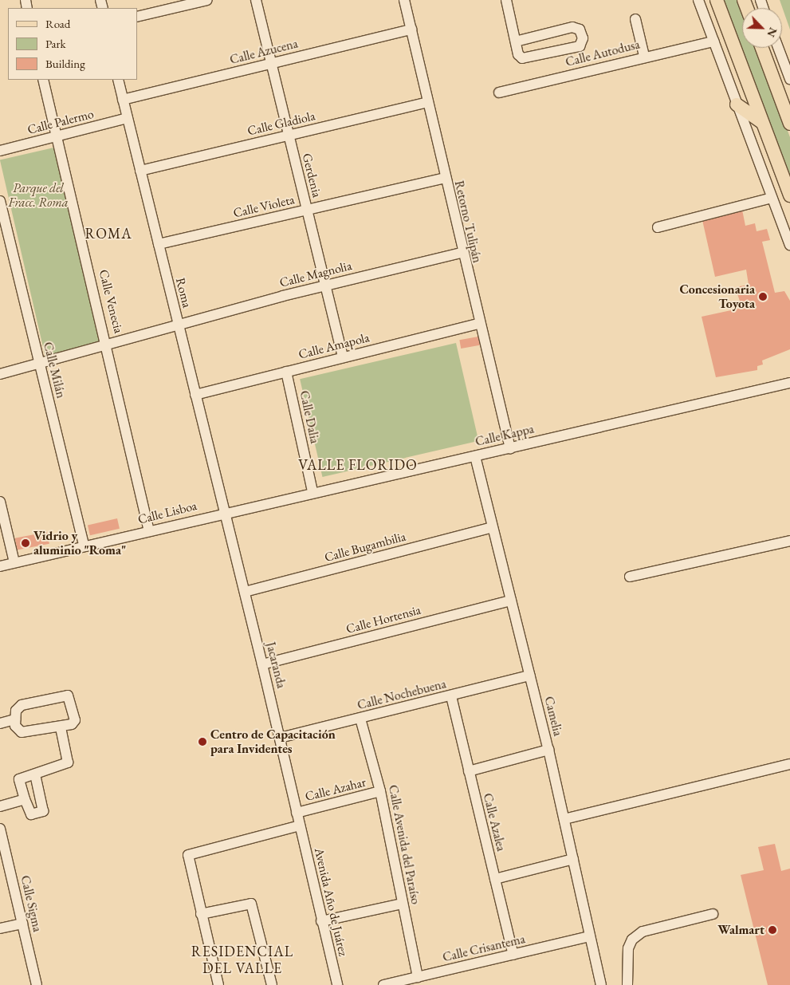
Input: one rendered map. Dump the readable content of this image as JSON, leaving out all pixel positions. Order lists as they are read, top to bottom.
{
  "streets": {
    "street": [
      "Calle Azucena",
      "Calle Autodusa",
      "Calle Palermo",
      "Calle Gladiola",
      "Gerdenia",
      "Calle Violeta",
      "Retorno Tulipán",
      "Calle Magnolia",
      "Roma",
      "Calle Venecia",
      "Calle Amapola",
      "Calle Milán",
      "Calle Dalia",
      "Calle Kappa",
      "Calle Lisboa",
      "Calle Bugambilia",
      "Calle Hortensia",
      "Jacaranda",
      "Calle Nochebuena",
      "Camelia",
      "Calle Azahar",
      "Calle Azalea",
      "Calle Avenida del Paraíso",
      "Avenida Año de Juárez",
      "Calle Sigma",
      "Calle Crisantema"
    ]
  },
  "crossings": [
    ["Calle Azucena", "Gerdenia"],
    ["Calle Azucena", "Retorno Tulipán"],
    ["Calle Azucena", "Roma"],
    ["Calle Palermo", "Roma"],
    ["Calle Palermo", "Calle Venecia"],
    ["Calle Gladiola", "Gerdenia"],
    ["Calle Gladiola", "Retorno Tulipán"],
    ["Calle Gladiola", "Roma"],
    ["Gerdenia", "Calle Violeta"],
    ["Gerdenia", "Calle Magnolia"],
    ["Gerdenia", "Calle Amapola"],
    ["Calle Violeta", "Retorno Tulipán"],
    ["Calle Violeta", "Roma"],
    ["Retorno Tulipán", "Calle Magnolia"],
    ["Retorno Tulipán", "Calle Amapola"],
    ["Retorno Tulipán", "Calle Kappa"],
    ["Calle Magnolia", "Roma"],
    ["Calle Magnolia", "Calle Venecia"],
    ["Calle Magnolia", "Calle Milán"],
    ["Roma", "Calle Amapola"],
    ["Roma", "Calle Kappa"],
    ["Roma", "Calle Lisboa"],
    ["Roma", "Jacaranda"],
    ["Calle Venecia", "Calle Lisboa"],
    ["Calle Amapola", "Calle Dalia"],
    ["Calle Milán", "Calle Lisboa"],
    ["Calle Dalia", "Calle Kappa"],
    ["Calle Kappa", "Calle Lisboa"],
    ["Calle Kappa", "Jacaranda"],
    ["Calle Kappa", "Camelia"],
    ["Calle Lisboa", "Jacaranda"],
    ["Calle Bugambilia", "Jacaranda"],
    ["Calle Bugambilia", "Camelia"],
    ["Calle Hortensia", "Jacaranda"],
    ["Calle Hortensia", "Camelia"],
    ["Jacaranda", "Calle Nochebuena"],
    ["Jacaranda", "Calle Azahar"],
    ["Jacaranda", "Avenida Año de Juárez"],
    ["Calle Nochebuena", "Camelia"],
    ["Calle Nochebuena", "Calle Azalea"],
    ["Calle Nochebuena", "Calle Avenida del Paraíso"],
    ["Camelia", "Calle Crisantema"],
    ["Calle Azahar", "Calle Avenida del Paraíso"],
    ["Calle Azalea", "Calle Crisantema"],
    ["Calle Avenida del Paraíso", "Calle Crisantema"]
  ],
  "districts": ["ROMA", "VALLE FLORIDO", "RESIDENCIAL DEL VALLE"],
  "parks": ["Parque del Fracc. Roma"],
  "places": [
    "Concesionaria Toyota",
    "Vidrio y aluminio \"Roma\"",
    "Centro de Capacitación para Invidentes",
    "Walmart"
  ],
  "legend": ["Road", "Park", "Building"],
  "north": "bottom right"
}
